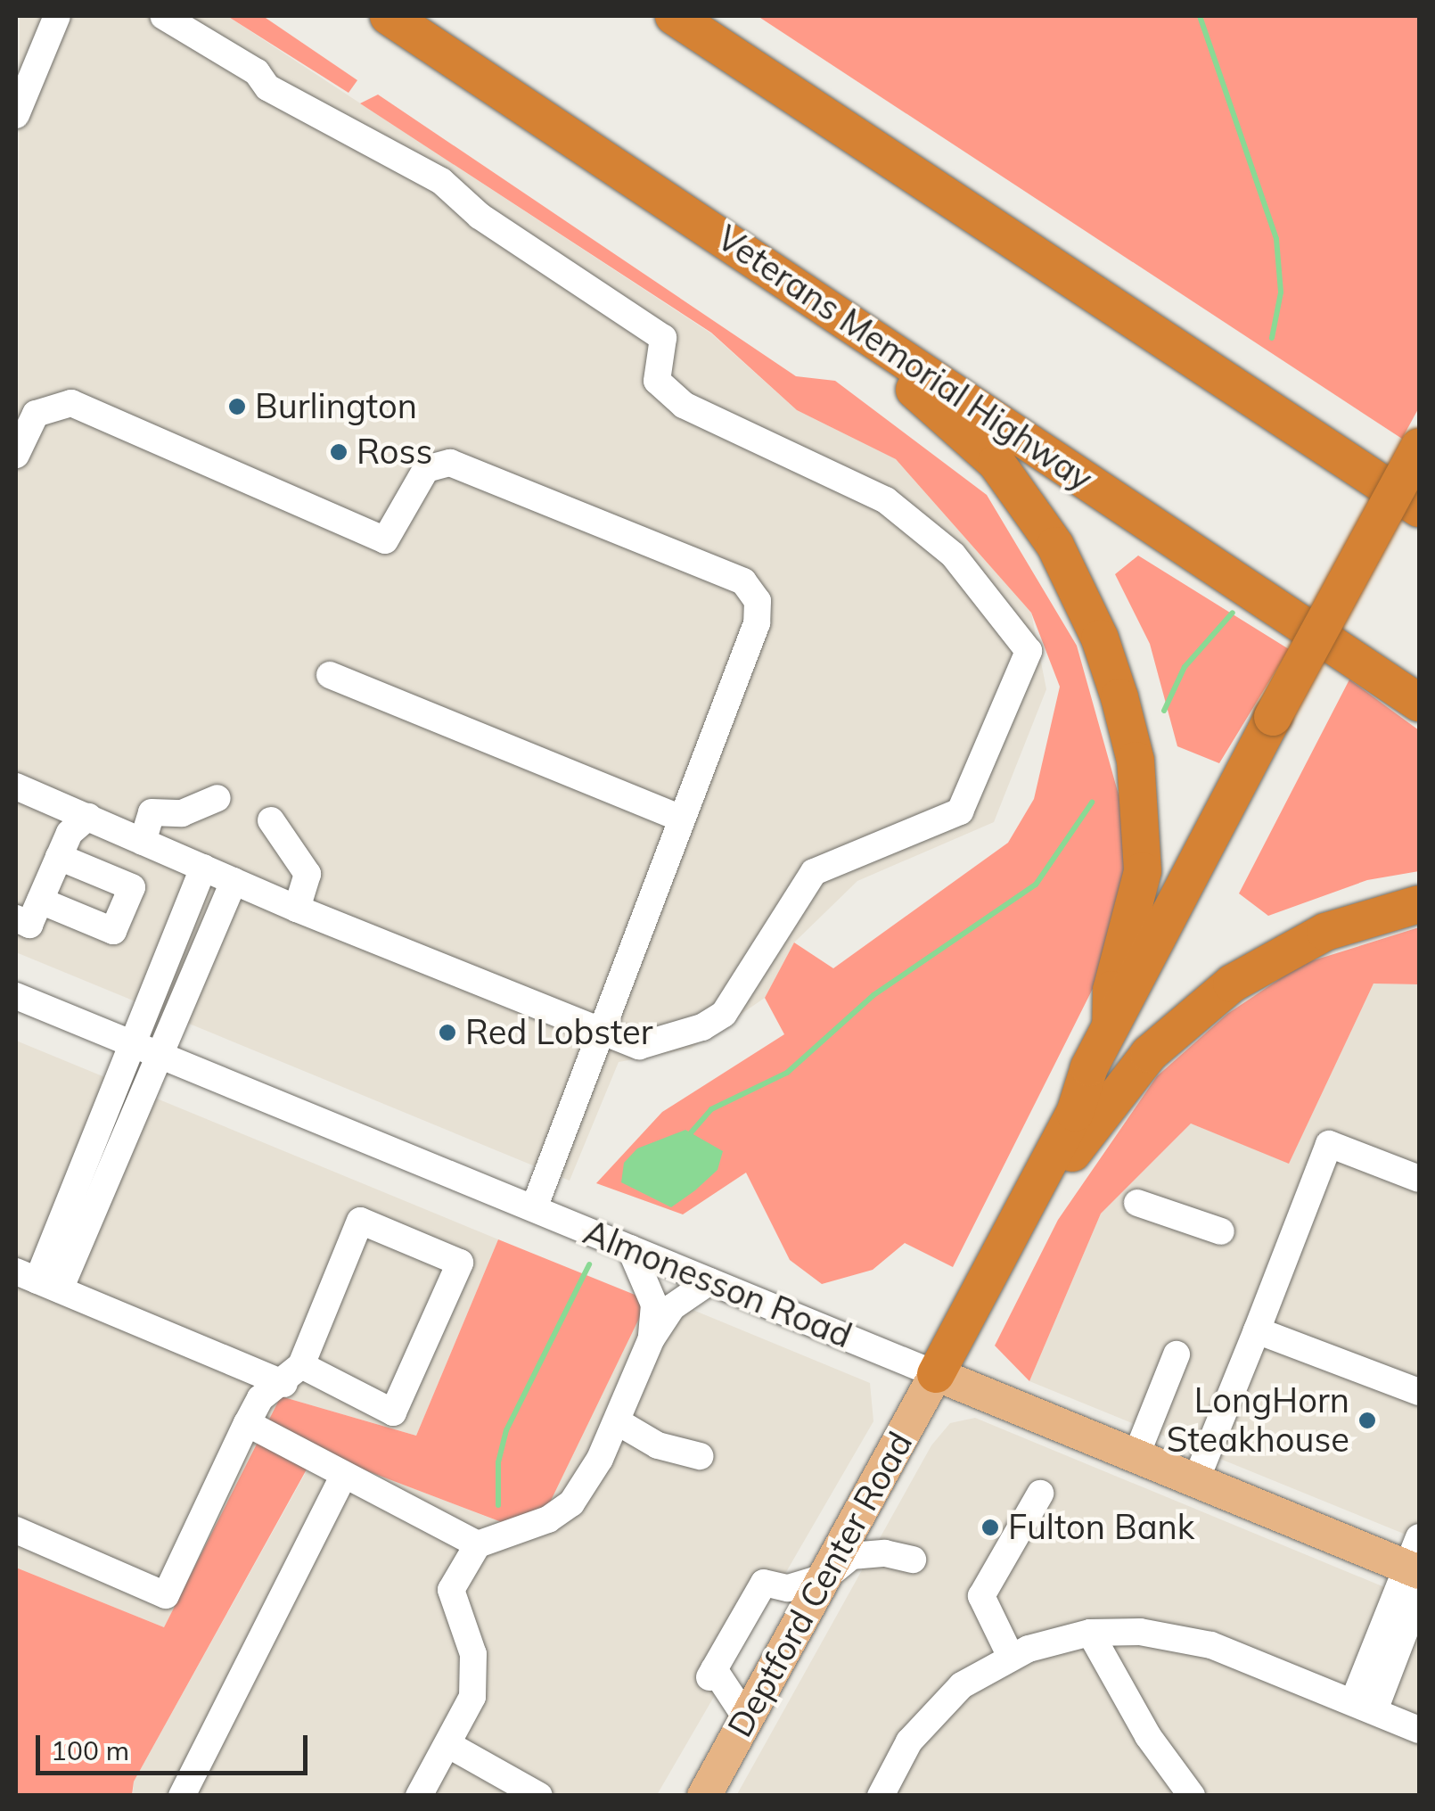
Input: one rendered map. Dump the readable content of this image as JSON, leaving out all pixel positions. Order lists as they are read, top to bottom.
{
  "streets": {
    "highway": ["Veterans Memorial Highway"],
    "main road": ["Almonesson Road", "Deptford Center Road"]
  },
  "crossings": [
    ["Almonesson Road", "Deptford Center Road"]
  ],
  "places": [
    "Burlington",
    "Ross",
    "Red Lobster",
    "LongHorn Steakhouse",
    "Fulton Bank"
  ],
  "scale_bar": "100 m"
}
